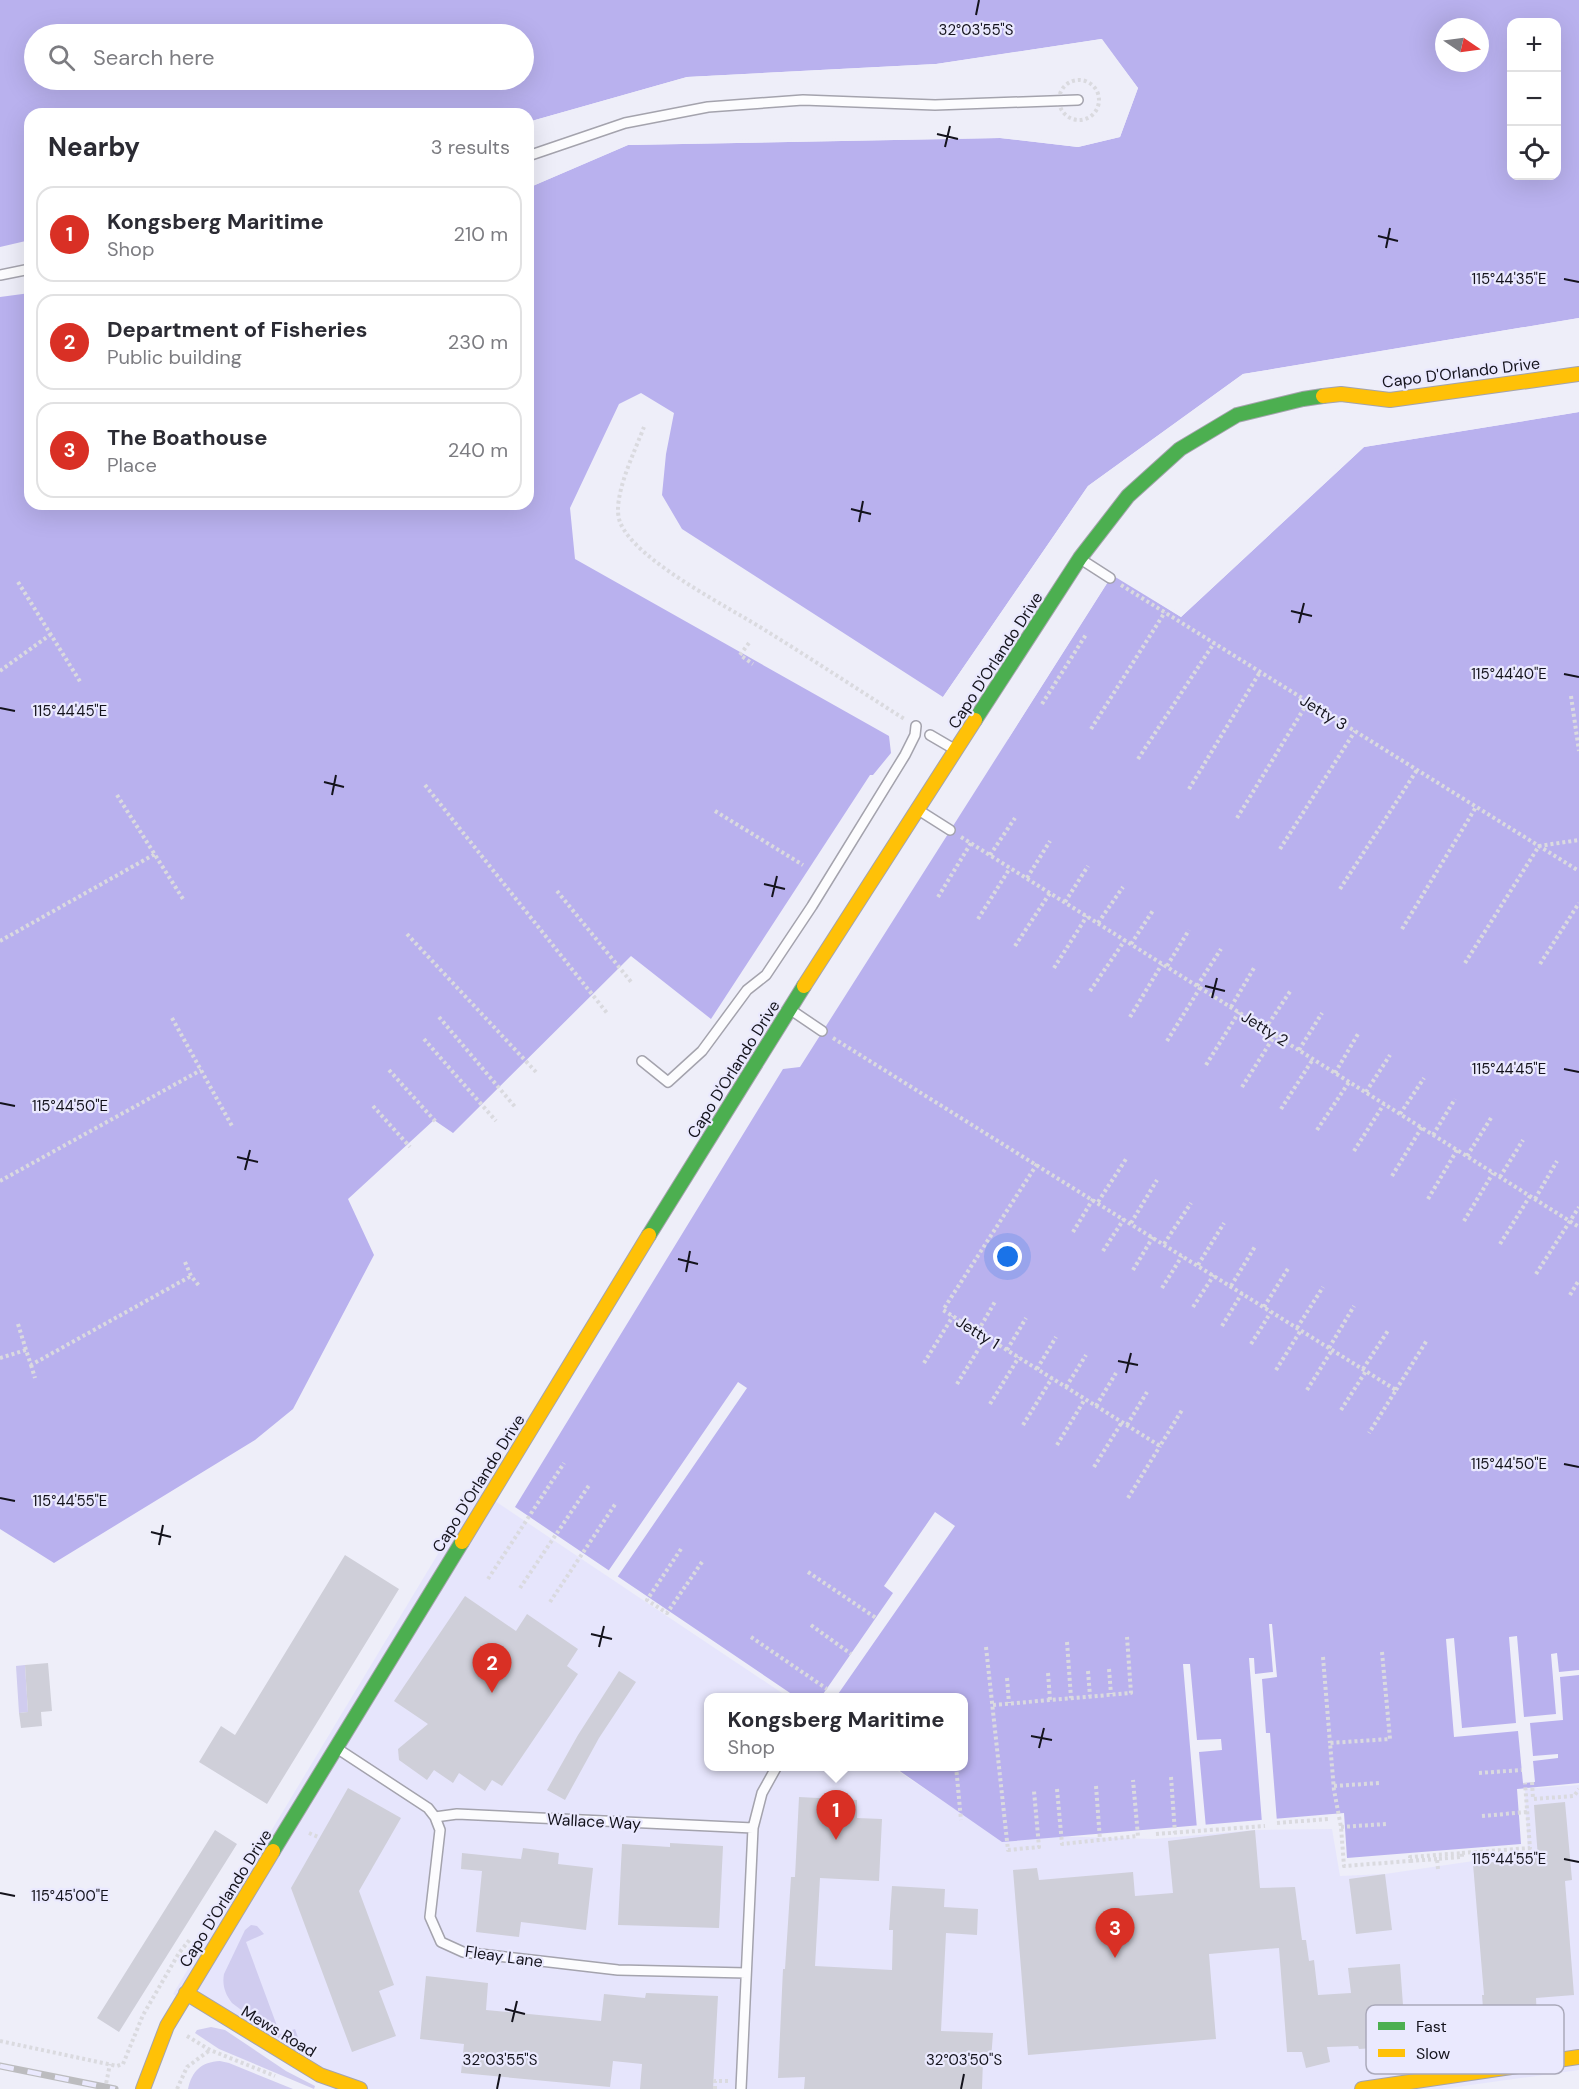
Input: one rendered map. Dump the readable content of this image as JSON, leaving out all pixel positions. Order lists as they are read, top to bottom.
{
  "streets": {
    "street": ["Capo D'Orlando Drive", "Mews Road"],
    "lane": ["Wallace Way", "Fleay Lane"],
    "path": ["Jetty 3", "Jetty 2", "Jetty 1"]
  },
  "crossings": [
    ["Capo D'Orlando Drive", "Mews Road"],
    ["Wallace Way", "Fleay Lane"]
  ],
  "legend": ["Fast", "Slow"],
  "north": "right",
  "page": {
    "map_buttons": ["+", "−"],
    "search": "Search here",
    "heading": ["Nearby", "3 results"],
    "list": [
      {
        "mark": "1",
        "name": "Kongsberg Maritime",
        "note": "Shop",
        "value": "210 m"
      },
      {
        "mark": "2",
        "name": "Department of Fisheries",
        "note": "Public building",
        "value": "230 m"
      },
      {
        "mark": "3",
        "name": "The Boathouse",
        "note": "Place",
        "value": "240 m"
      }
    ],
    "pins": ["2", "1", "3"],
    "popup": ["Kongsberg Maritime", "Shop"]
  },
  "coordinates": [
    "32°03'55\"S",
    "115°44'35\"E",
    "115°44'40\"E",
    "115°44'45\"E",
    "115°44'50\"E",
    "115°44'55\"E",
    "115°45'00\"E",
    "32°03'50\"S"
  ]
}
